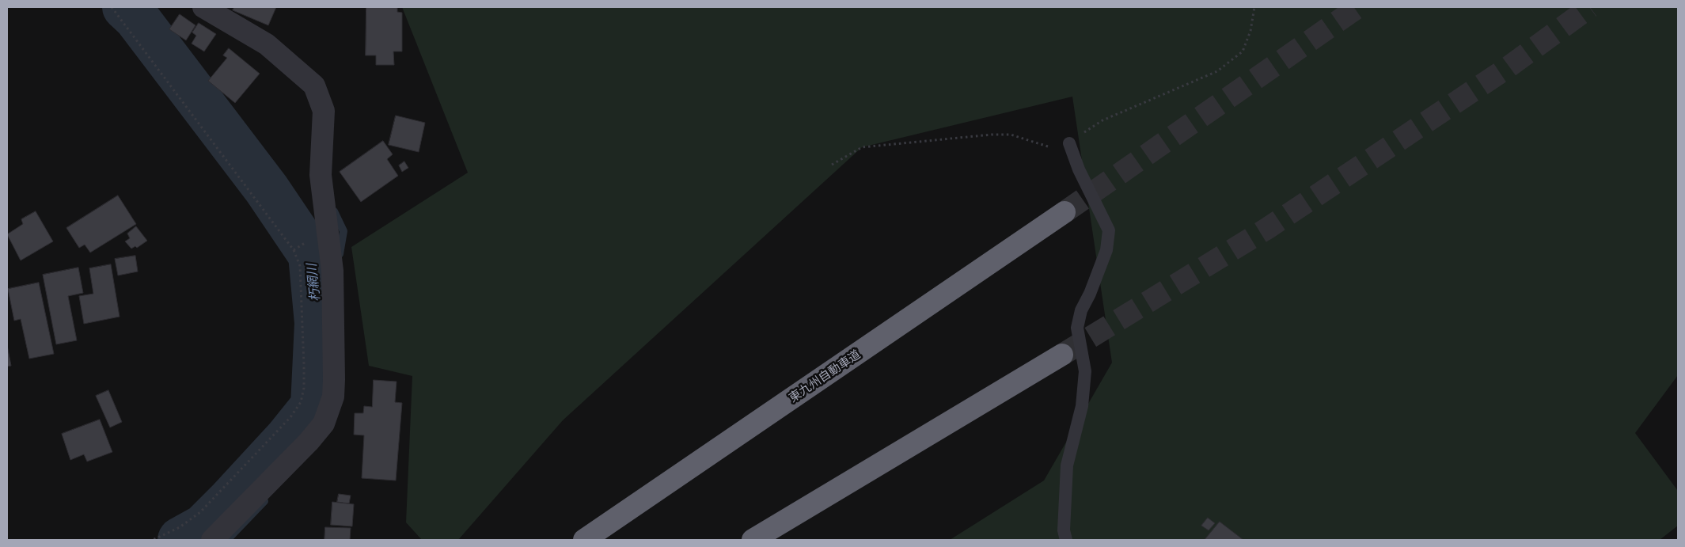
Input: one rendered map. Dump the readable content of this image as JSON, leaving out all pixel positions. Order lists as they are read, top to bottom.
{
  "streets": {
    "highway": ["東九州自動車道"]
  },
  "water": ["朽網川"]
}
